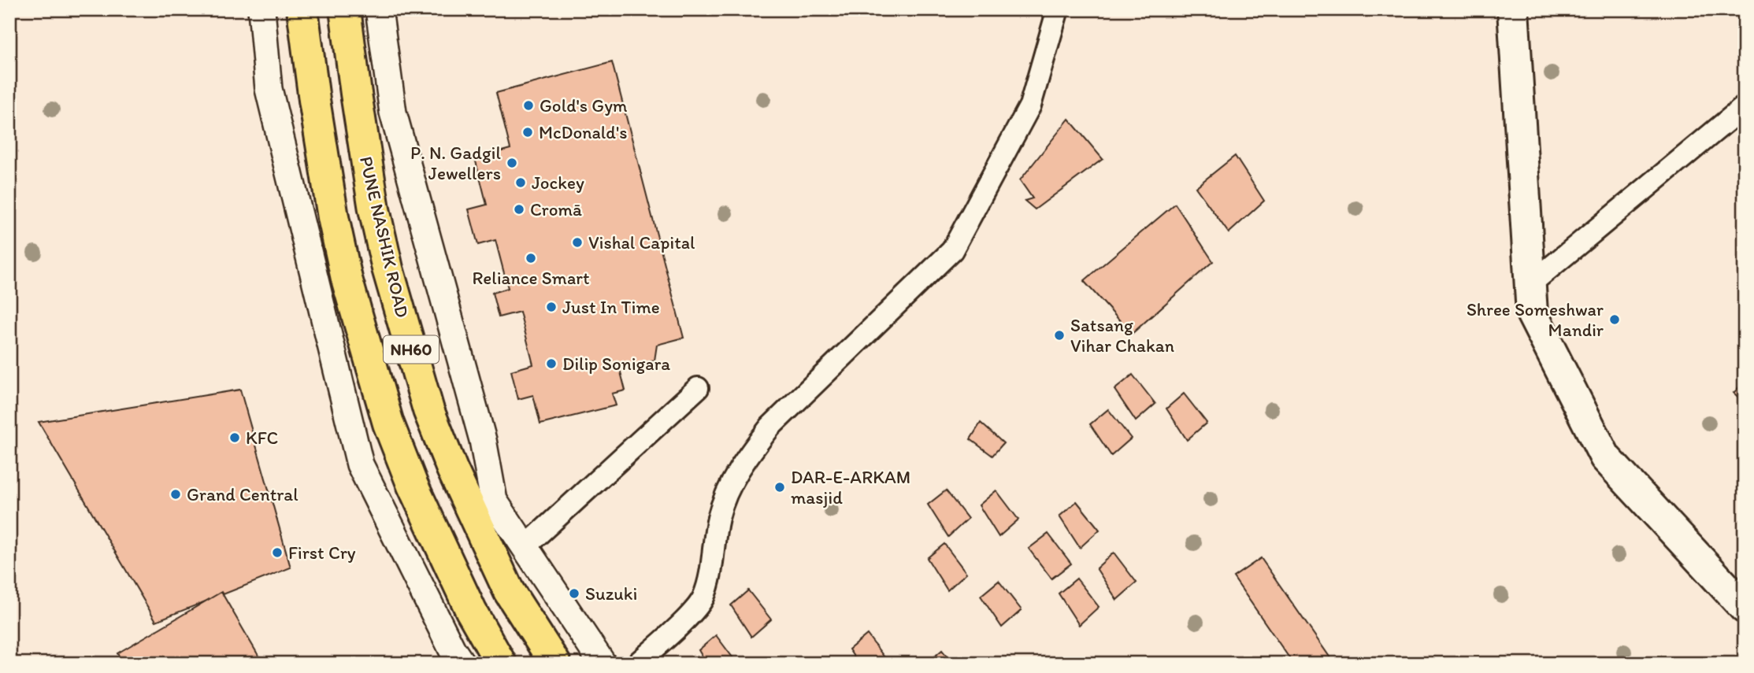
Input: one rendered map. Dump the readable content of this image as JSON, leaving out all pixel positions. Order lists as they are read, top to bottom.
{
  "streets": {
    "highway": ["PUNE NASHIK ROAD", "NH60"]
  },
  "places": [
    "Gold's Gym",
    "McDonald's",
    "P. N. Gadgil Jewellers",
    "Jockey",
    "Cromā",
    "Vishal Capital",
    "Reliance Smart",
    "Just In Time",
    "Shree Someshwar Mandir",
    "Satsang Vihar Chakan",
    "Dilip Sonigara",
    "KFC",
    "DAR-E-ARKAM masjid",
    "Grand Central",
    "First Cry",
    "Suzuki"
  ]
}
